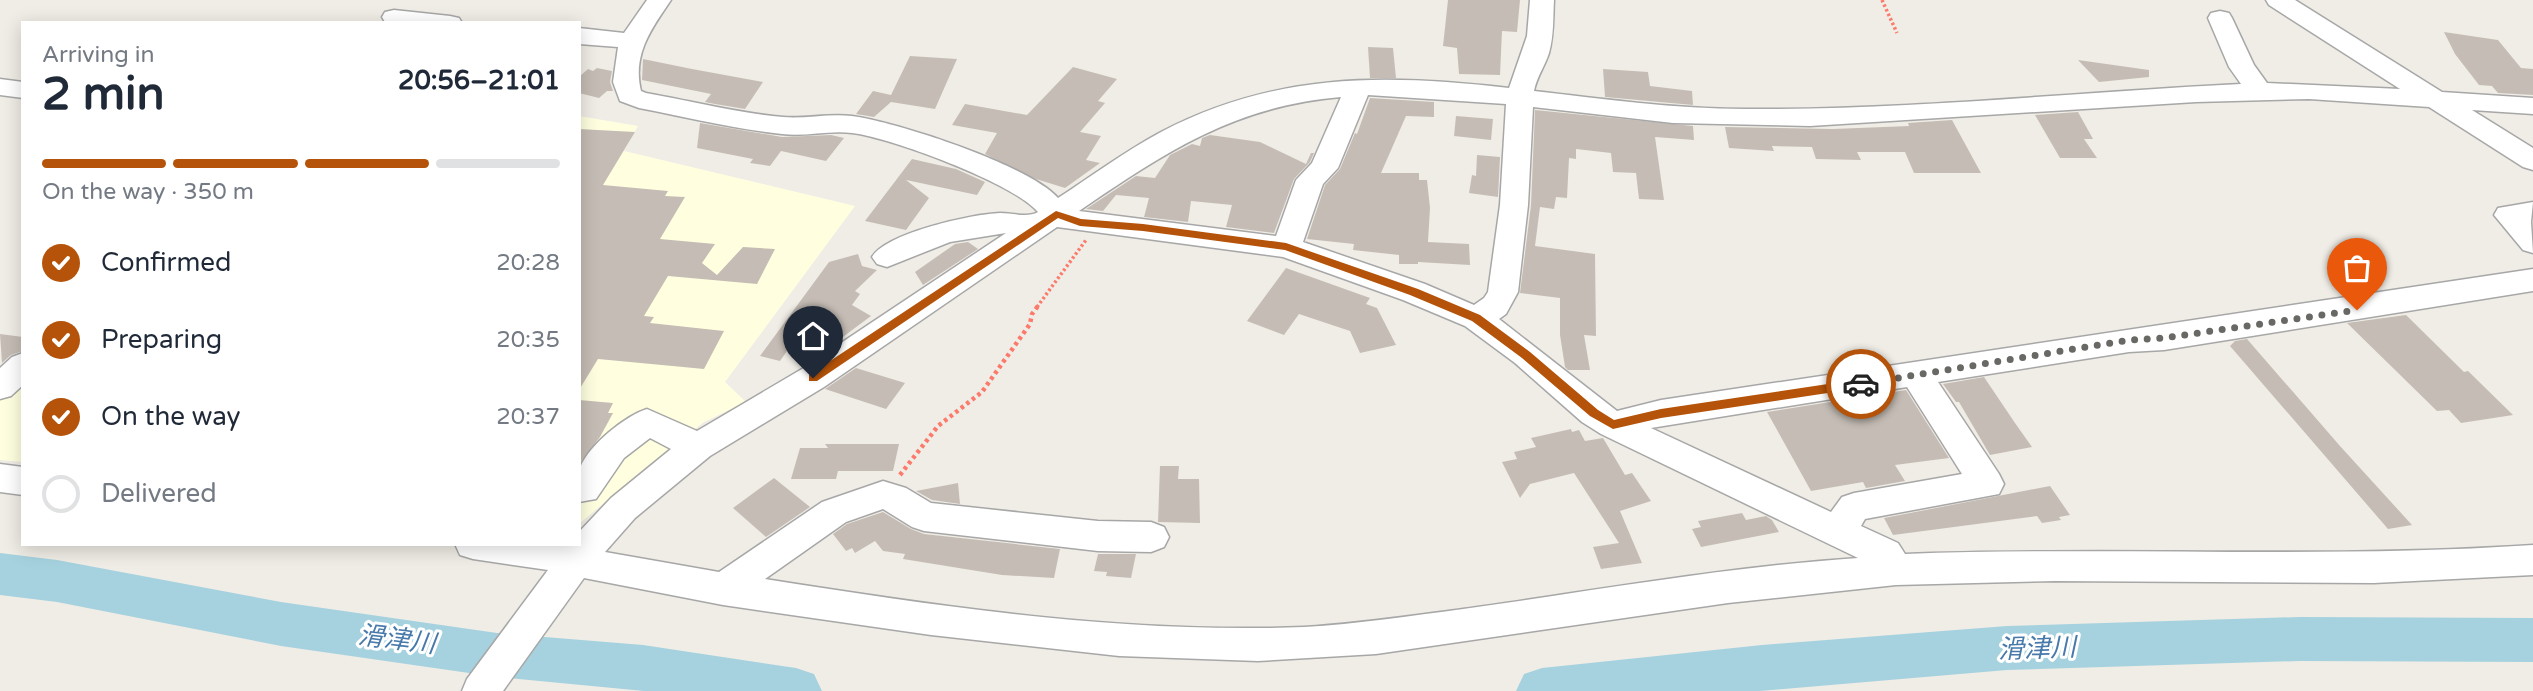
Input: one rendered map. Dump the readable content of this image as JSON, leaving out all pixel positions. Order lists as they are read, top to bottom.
{
  "water": ["滑津川"],
  "page": {
    "heading": ["2 min", "Arriving in", "20:56–21:01"],
    "bar": "On the way · 350 m",
    "list": [
      ["Confirmed", "20:28"],
      ["Preparing", "20:35"],
      ["On the way", "20:37"],
      "Delivered"
    ]
  }
}
